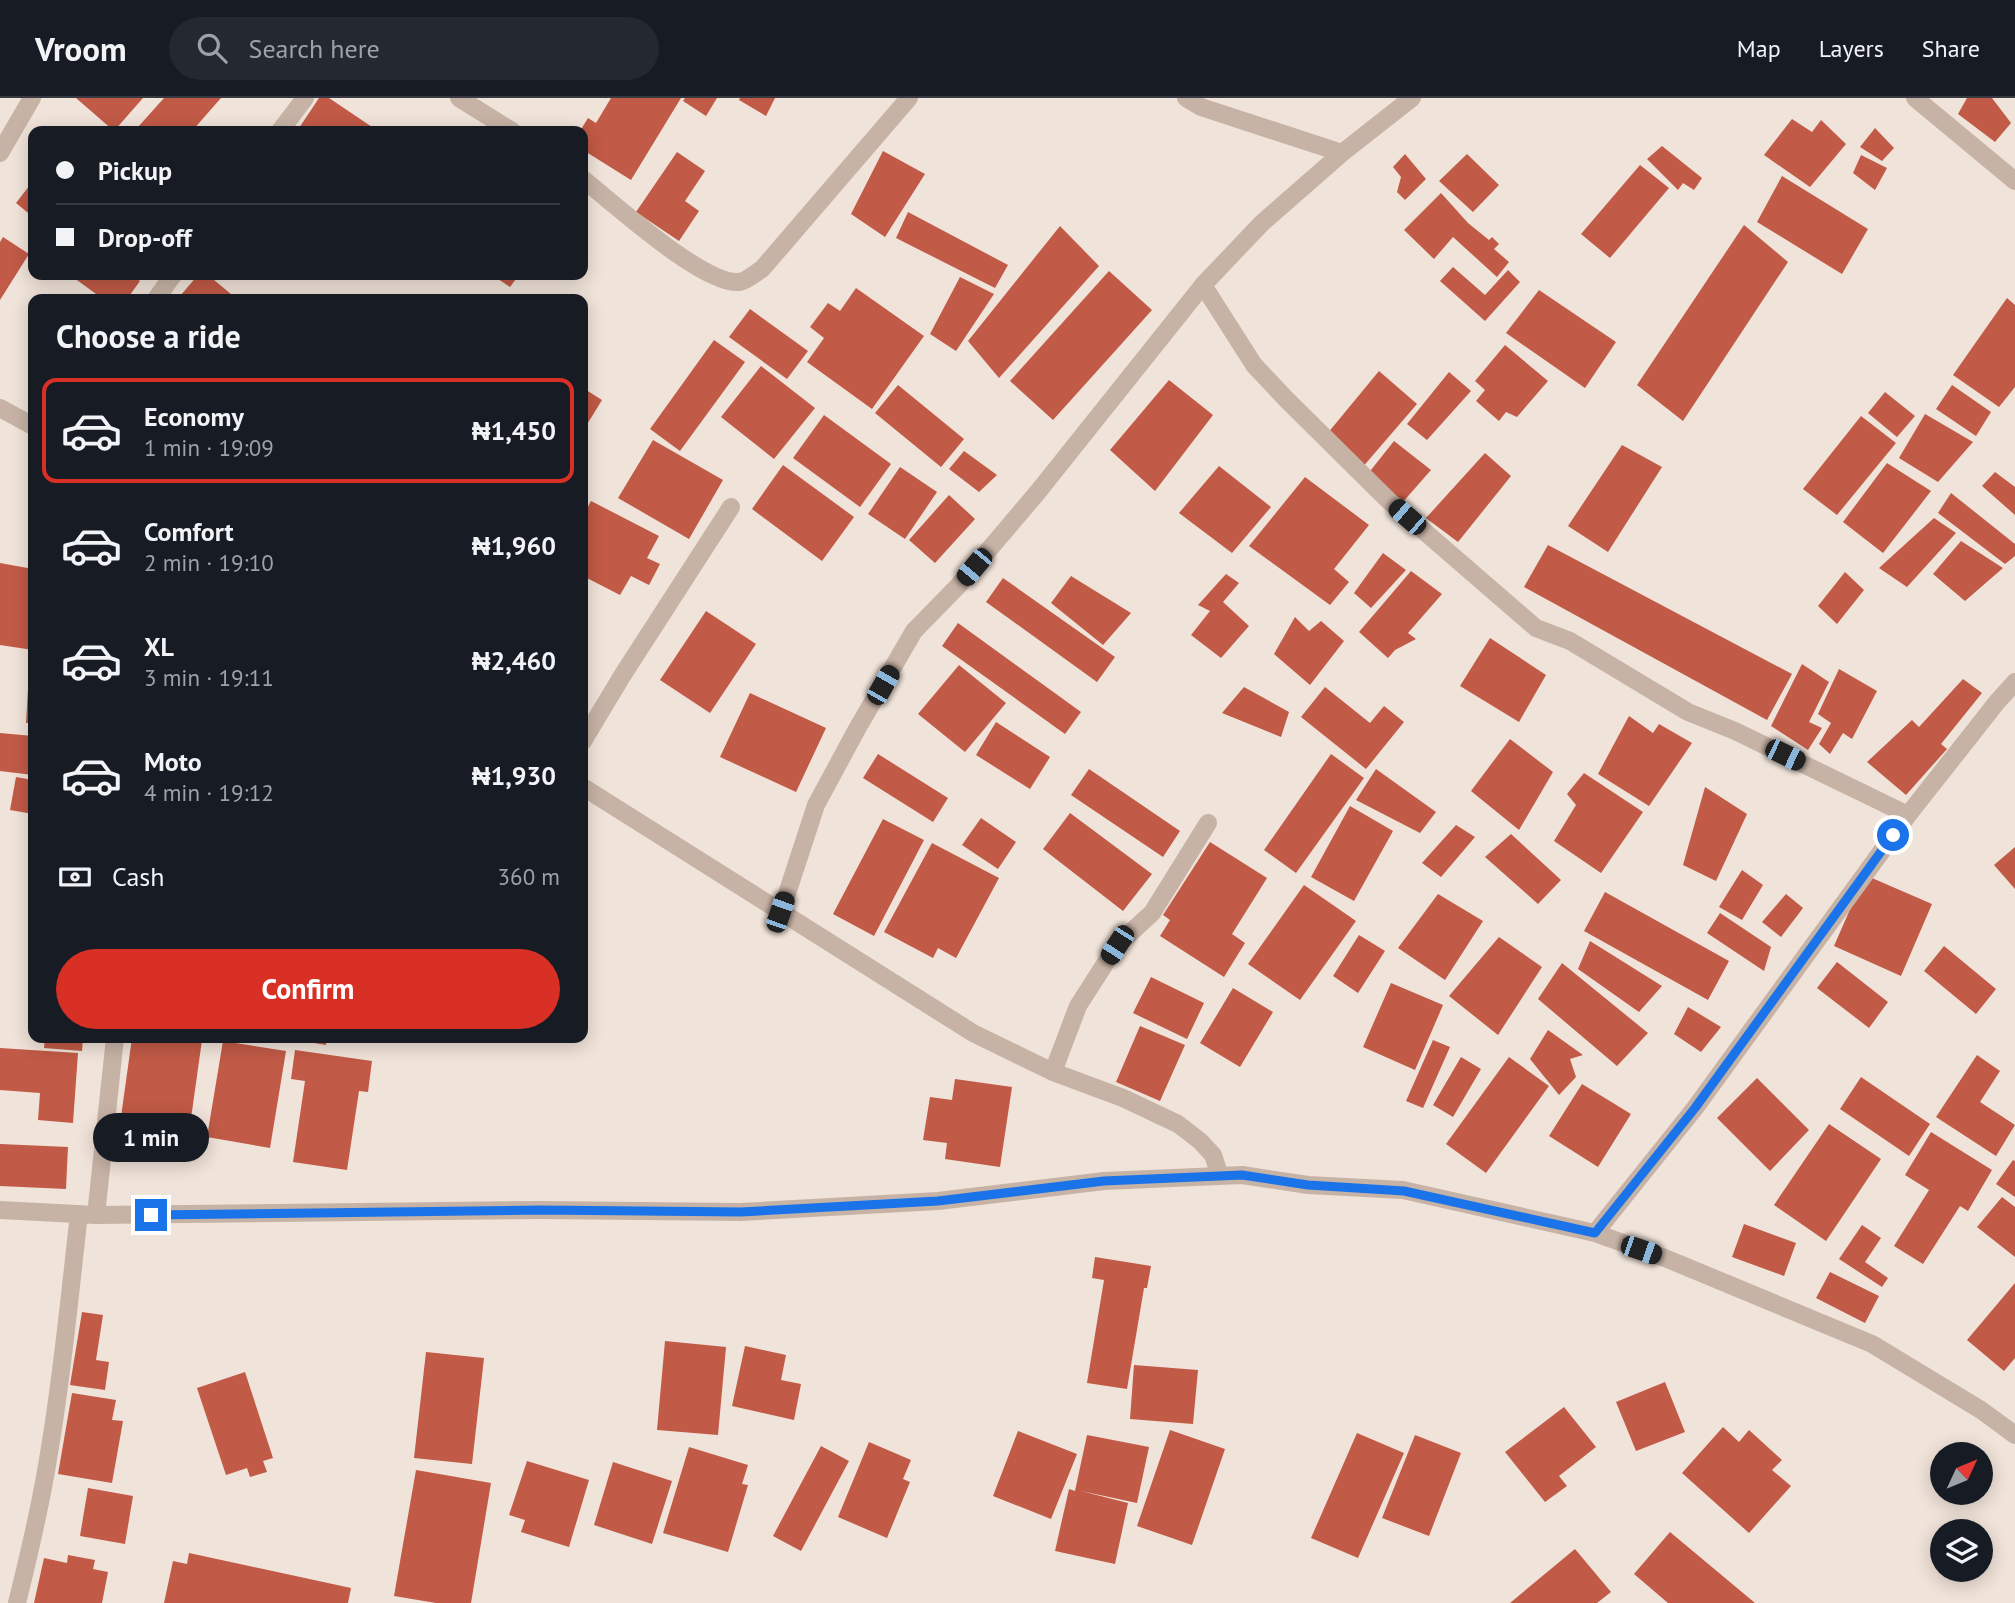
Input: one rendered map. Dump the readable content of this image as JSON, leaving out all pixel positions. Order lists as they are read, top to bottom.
{
  "north": "top right",
  "page": {
    "header": "Vroom",
    "search": "Search here",
    "nav": ["Map", "Layers", "Share"],
    "banner": ["Pickup", "Drop-off"],
    "heading": "Choose a ride",
    "list": [
      {
        "name": "Economy",
        "note": "1 min · 19:09",
        "value": "₦1,450"
      },
      {
        "name": "Comfort",
        "note": "2 min · 19:10",
        "value": "₦1,960"
      },
      {
        "name": "XL",
        "note": "3 min · 19:11",
        "value": "₦2,460"
      },
      {
        "name": "Moto",
        "note": "4 min · 19:12",
        "value": "₦1,930"
      }
    ],
    "pay": ["Cash", "360 m"],
    "buttons": "Confirm",
    "bubble": "1 min"
  }
}
